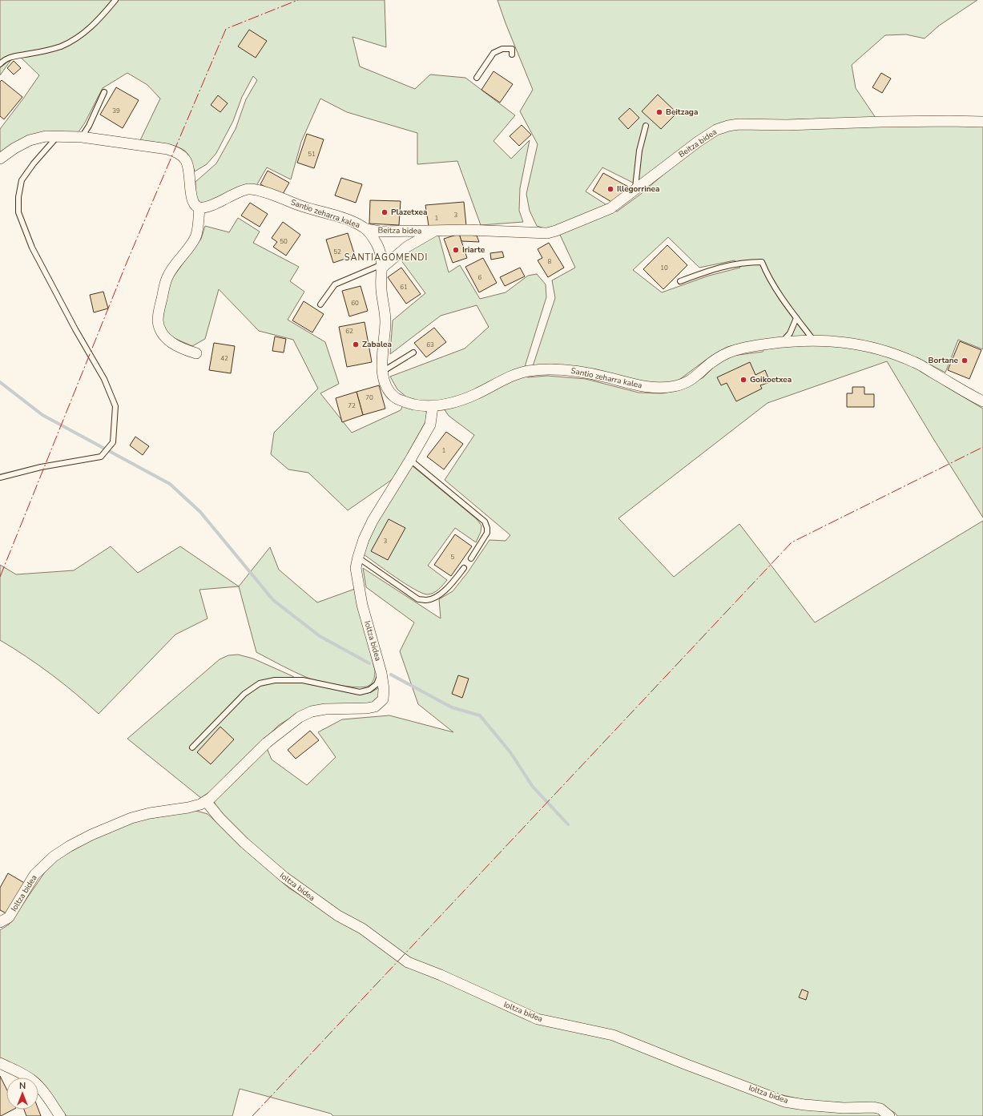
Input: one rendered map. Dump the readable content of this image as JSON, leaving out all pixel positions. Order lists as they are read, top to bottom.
{
  "streets": {
    "street": ["Beitza bidea", "Santio zeharra kalea", "Ioltza bidea"]
  },
  "crossings": [
    ["Beitza bidea", "Santio zeharra kalea"],
    ["Santio zeharra kalea", "Ioltza bidea"]
  ],
  "districts": ["SANTIAGOMENDI"],
  "places": [
    "Beitzaga",
    "Illegorrinea",
    "Plazetxea",
    "Iriarte",
    "Zabalea",
    "Bortane",
    "Goikoetxea"
  ],
  "house_numbers": [
    "39",
    "51",
    "3",
    "1",
    "50",
    "52",
    "8",
    "10",
    "6",
    "61",
    "60",
    "62",
    "63",
    "42",
    "70",
    "72",
    "1",
    "3",
    "5"
  ],
  "north": "top"
}
